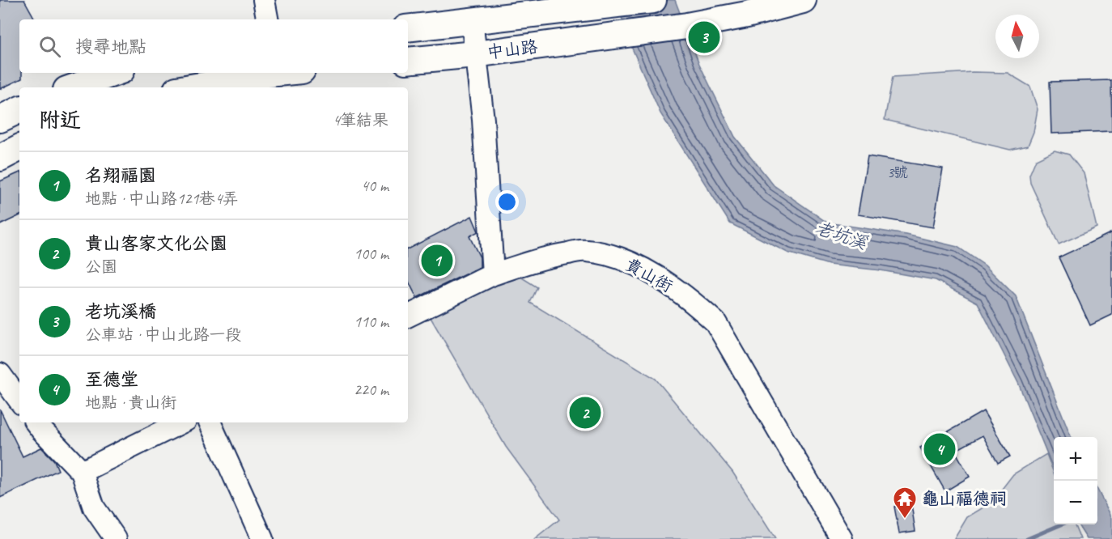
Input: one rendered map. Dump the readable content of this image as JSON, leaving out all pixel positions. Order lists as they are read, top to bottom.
{
  "streets": {
    "main road": ["中山路"],
    "street": ["貴山街"]
  },
  "water": ["老坑溪"],
  "places": {
    "temple": ["龜山福德祠"]
  },
  "house_numbers": ["3號"],
  "north": "top",
  "page": {
    "pins": [
      "3",
      "1",
      "2",
      "4"
    ],
    "search": "搜尋地點",
    "heading": ["附近", "4筆結果"],
    "list": [
      {
        "mark": "1",
        "name": "名翔福園",
        "note": "地點 · 中山路121巷4弄",
        "value": "40 m"
      },
      {
        "mark": "2",
        "name": "貴山客家文化公園",
        "note": "公園",
        "value": "100 m"
      },
      {
        "mark": "3",
        "name": "老坑溪橋",
        "note": "公車站 · 中山北路一段",
        "value": "110 m"
      },
      {
        "mark": "4",
        "name": "至德堂",
        "note": "地點 · 貴山街",
        "value": "220 m"
      }
    ],
    "map_buttons": ["+", "−"]
  }
}
